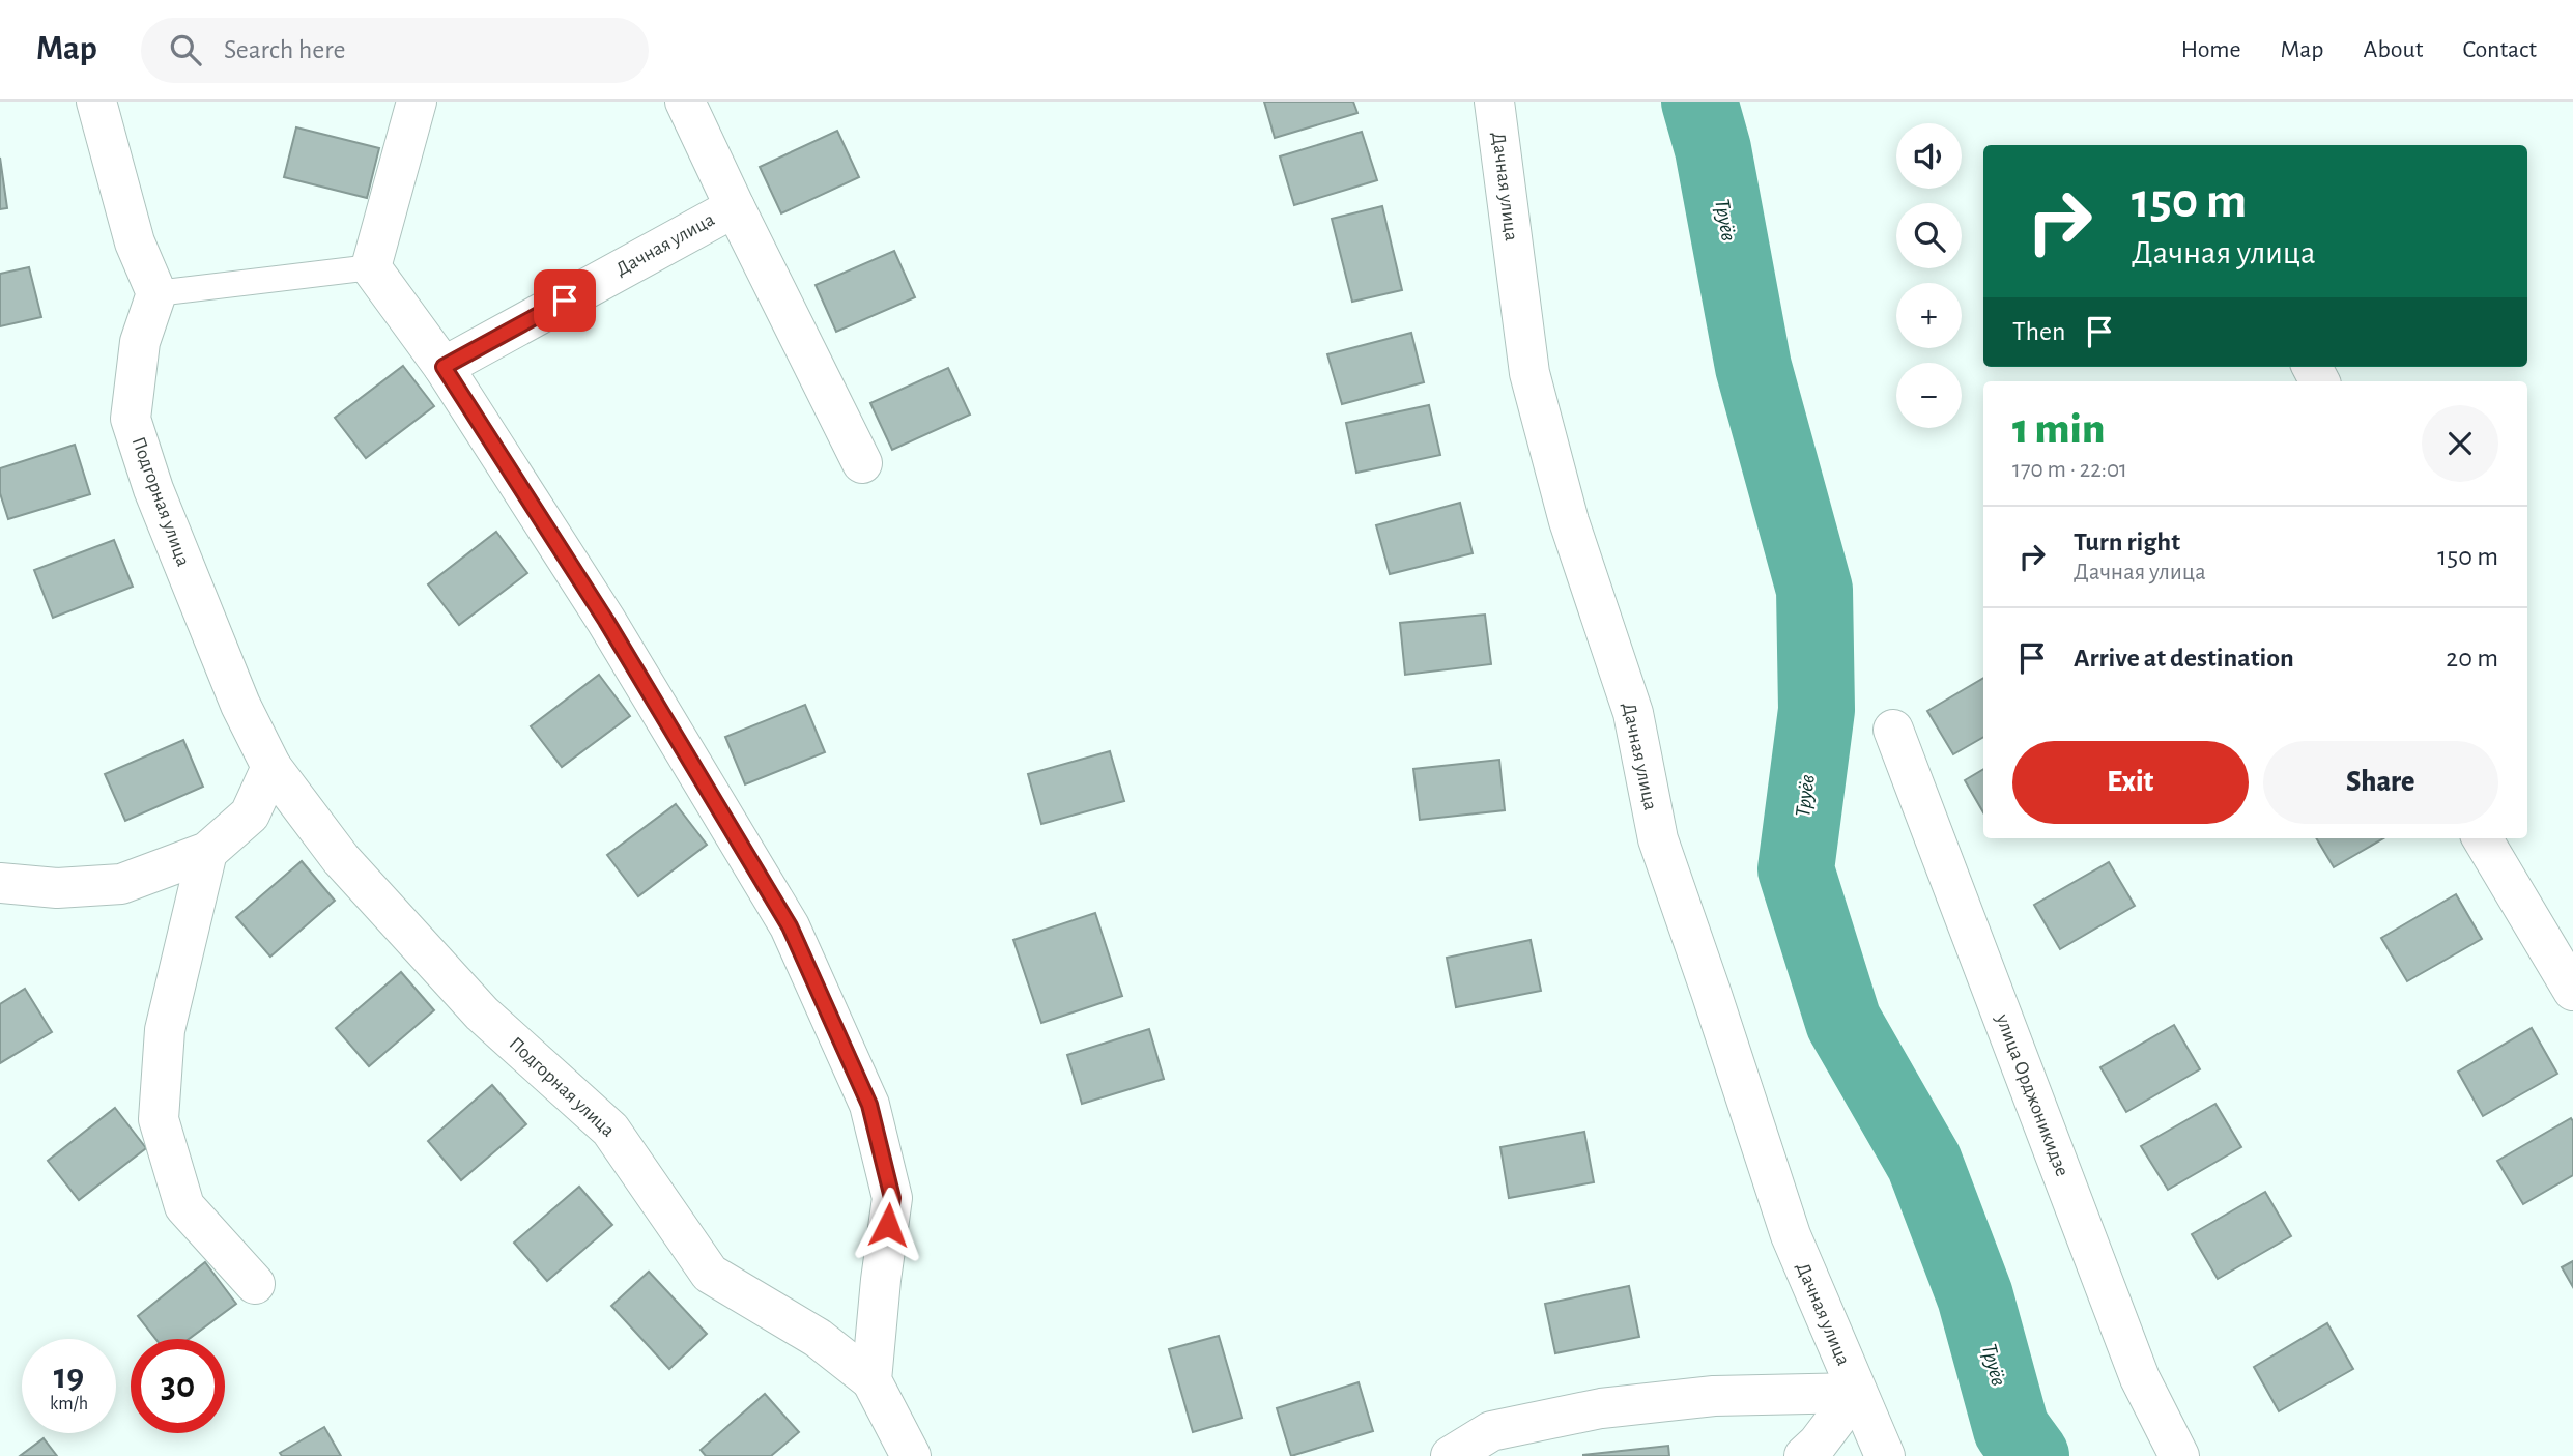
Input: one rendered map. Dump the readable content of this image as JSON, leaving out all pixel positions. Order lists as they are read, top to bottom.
{
  "streets": {
    "street": ["Дачная улица", "Подгорная улица", "улица Орджоникидзе"]
  },
  "water": ["Труёв"],
  "page": {
    "header": "Map",
    "search": "Search here",
    "nav": [
      "Home",
      "Map",
      "About",
      "Contact"
    ],
    "map_buttons": ["+", "−"],
    "turn": ["150 m", "Дачная улица"],
    "then": "Then",
    "heading": ["1 min", "170 m · 22:01"],
    "list": [
      {
        "name": "Turn right",
        "note": "Дачная улица",
        "value": "150 m"
      },
      {
        "name": "Arrive at destination",
        "value": "20 m"
      }
    ],
    "buttons": ["Exit", "Share"],
    "speed": "19 km/h",
    "limit": "30"
  }
}
